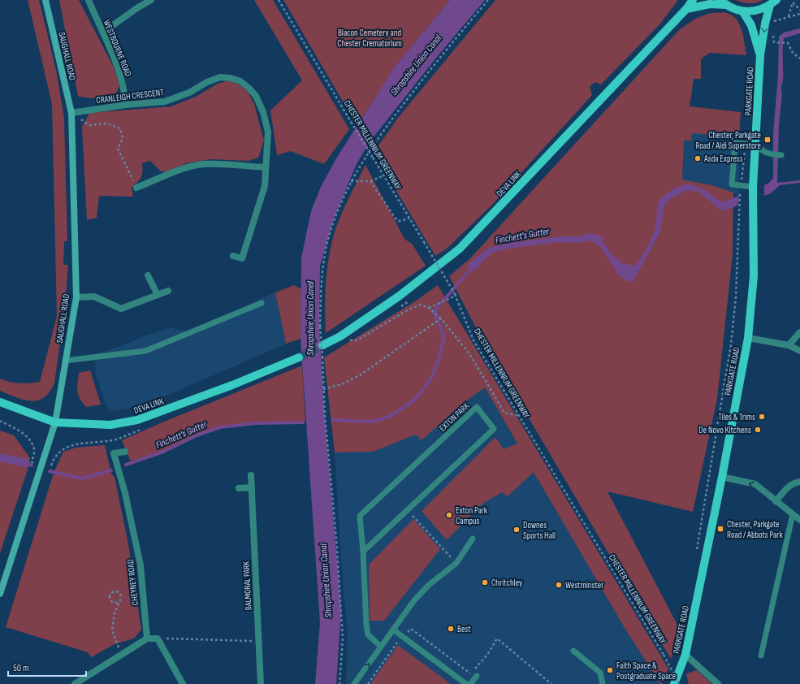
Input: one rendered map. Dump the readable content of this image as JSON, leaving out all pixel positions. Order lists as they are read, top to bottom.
{
  "streets": {
    "main road": ["PARKGATE ROAD", "DEVA LINK"],
    "street": [
      "WESTBOURNE ROAD",
      "SAUGHALL ROAD",
      "CRANLEIGH CRESCENT",
      "CHEYNEY ROAD",
      "BALMORAL PARK"
    ],
    "lane": ["EXTON PARK"],
    "path": ["CHESTER MILLENNIUM GREENWAY"]
  },
  "crossings": [
    ["WESTBOURNE ROAD", "CRANLEIGH CRESCENT"],
    ["SAUGHALL ROAD", "CRANLEIGH CRESCENT"],
    ["SAUGHALL ROAD", "DEVA LINK"]
  ],
  "water": ["Shropshire Union Canal", "Finchett's Gutter"],
  "parks": ["Blacon Cemetery and Chester Crematorium"],
  "places": {
    "transit": ["Chester, Parkgate Road / Aldi Superstore", "Chester, Parkgate Road / Abbots Park"],
    "other": [
      "Asda Express",
      "Tiles & Trims",
      "De Novo Kitchens",
      "Exton Park Campus",
      "Downes Sports Hall",
      "Chritchley",
      "Westminster",
      "Best",
      "Faith Space & Postgraduate Space"
    ]
  },
  "scale_bar": "50 m"
}
